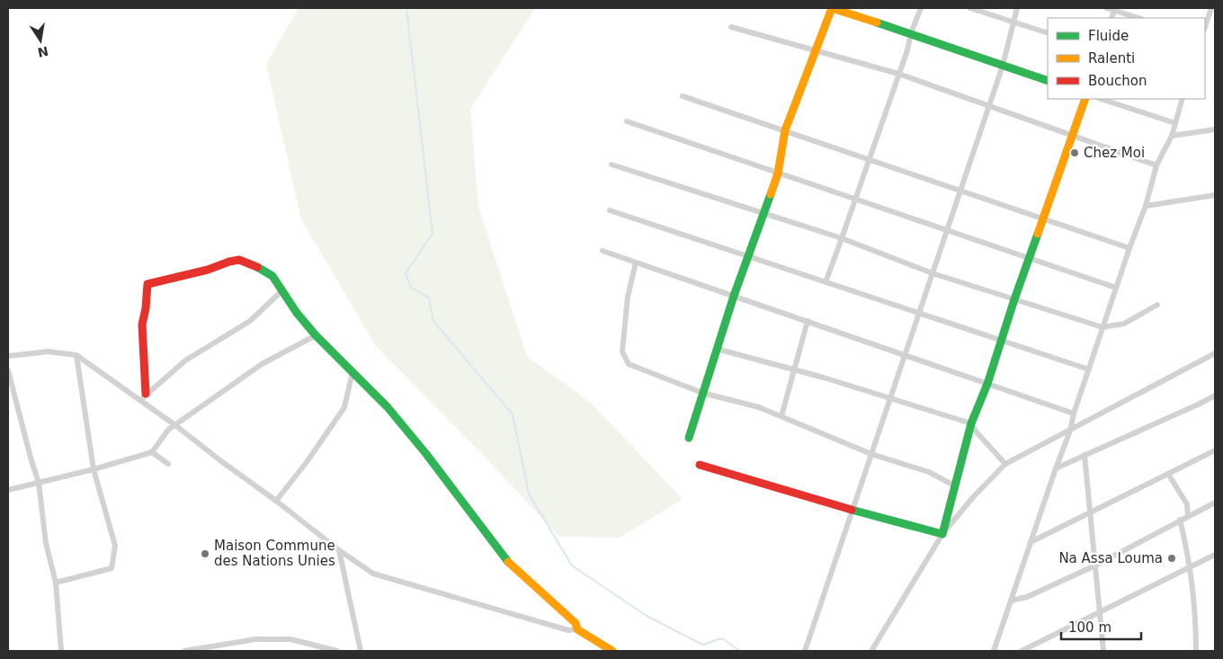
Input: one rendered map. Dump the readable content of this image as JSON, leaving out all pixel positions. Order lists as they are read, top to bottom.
{
  "places": ["Chez Moi", "Maison Commune des Nations Unies", "Na Assa Louma"],
  "legend": ["Fluide", "Ralenti", "Bouchon"],
  "scale_bar": "100 m",
  "north": "bottom"
}
